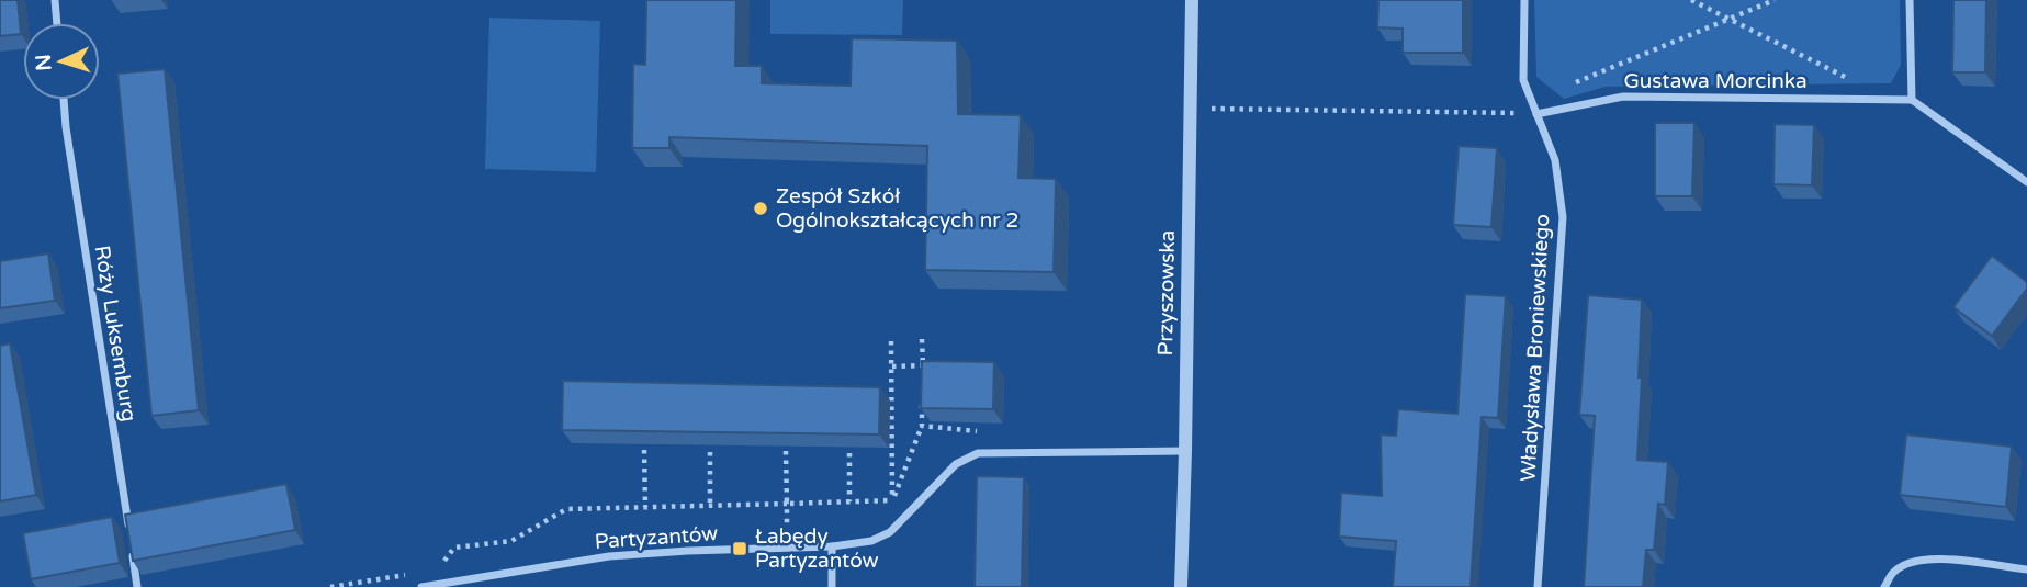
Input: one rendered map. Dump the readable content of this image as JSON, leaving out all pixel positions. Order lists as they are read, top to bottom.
{
  "streets": {
    "street": [
      "Gustawa Morcinka",
      "Przyszowska",
      "Róży Luksemburg",
      "Władysława Broniewskiego",
      "Partyzantów"
    ]
  },
  "crossings": [
    ["Gustawa Morcinka", "Władysława Broniewskiego"],
    ["Przyszowska", "Partyzantów"]
  ],
  "places": {
    "other": ["Zespół Szkół Ogólnokształcących nr 2"],
    "transit": ["Łabędy Partyzantów"]
  },
  "north": "left"
}
